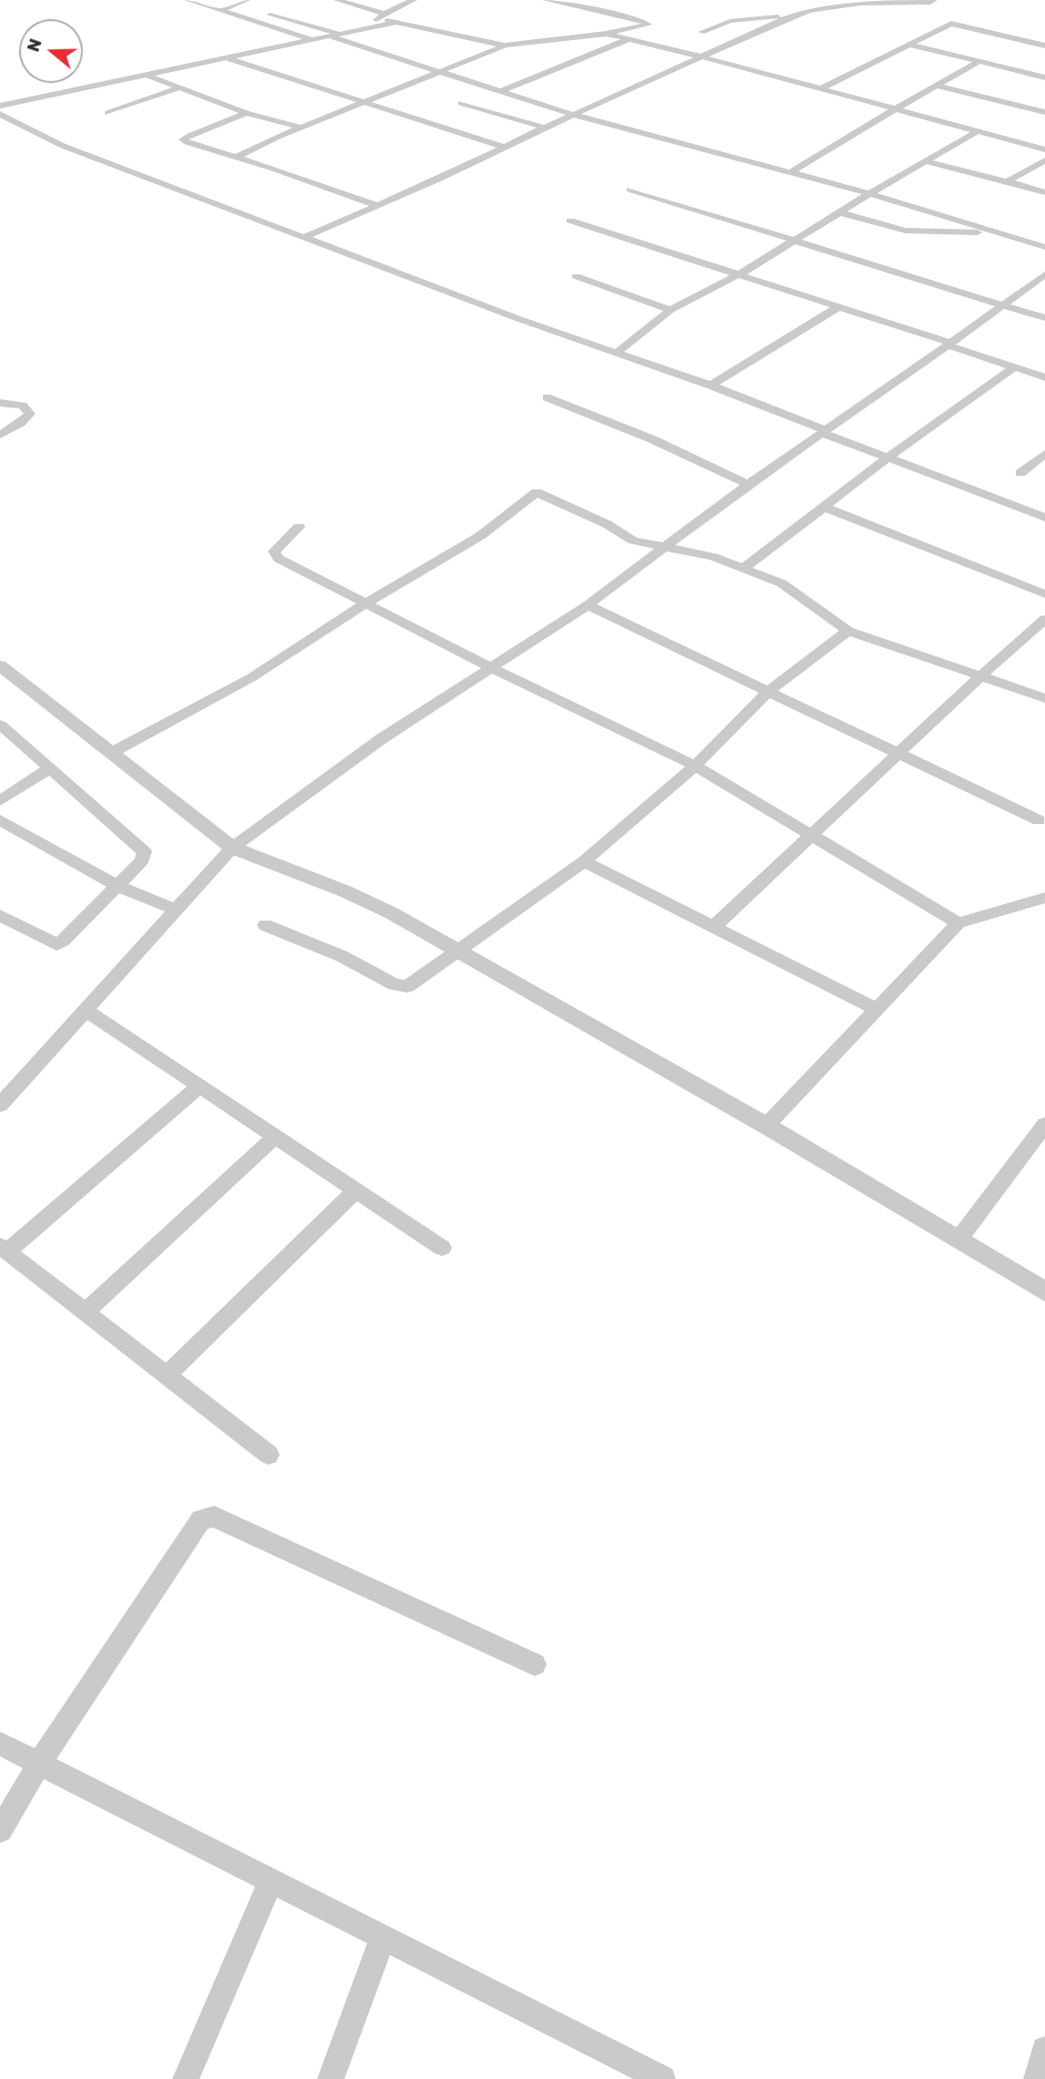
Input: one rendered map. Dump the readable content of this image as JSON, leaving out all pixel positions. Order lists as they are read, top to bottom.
{
  "north": "left"
}
